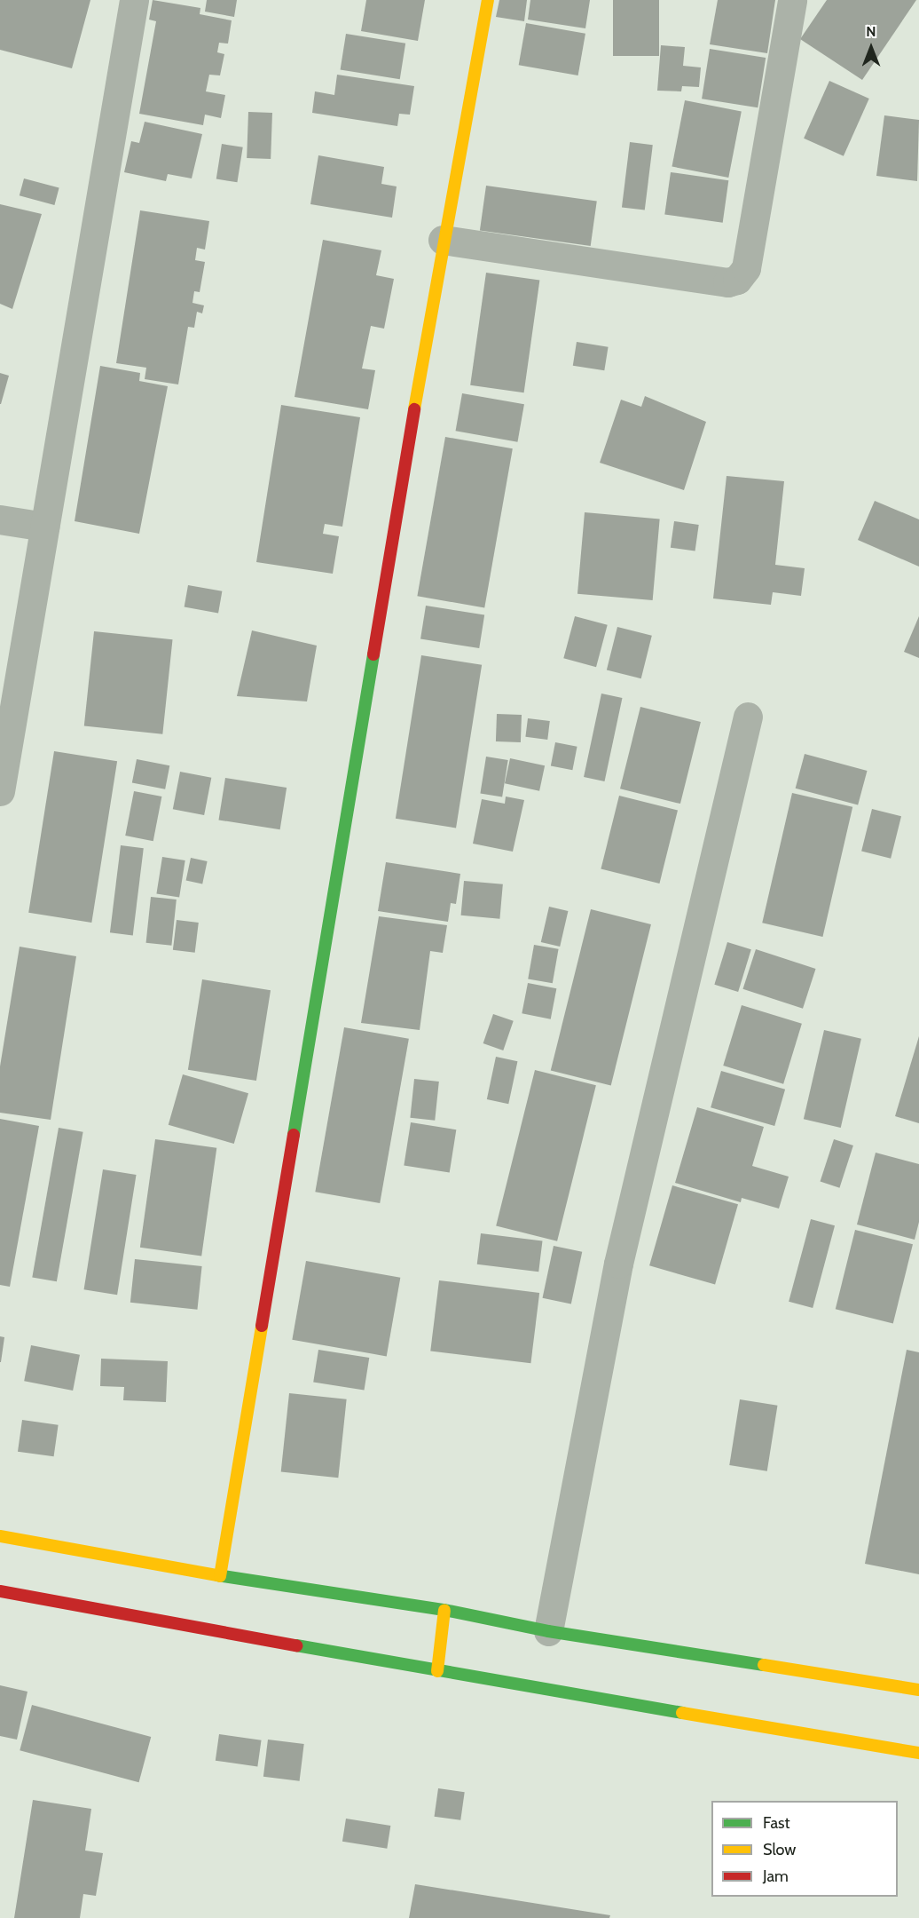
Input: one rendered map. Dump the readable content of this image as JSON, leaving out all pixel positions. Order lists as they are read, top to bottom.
{
  "legend": ["Fast", "Slow", "Jam"],
  "north": "top"
}
